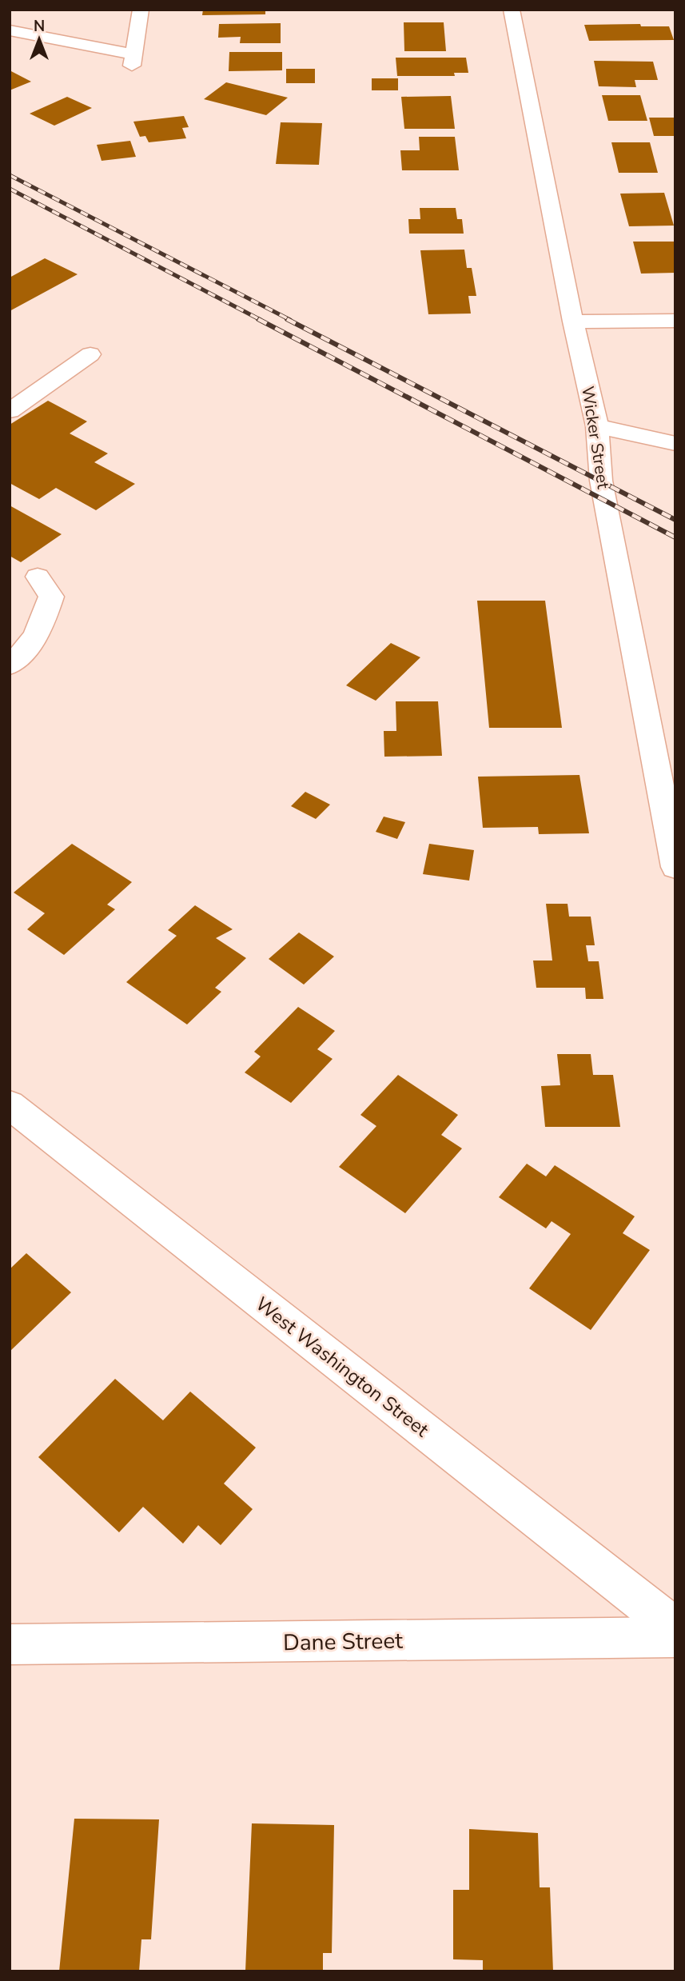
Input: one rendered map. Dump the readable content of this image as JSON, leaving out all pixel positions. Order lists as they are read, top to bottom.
{
  "streets": {
    "street": ["Wicker Street", "West Washington Street", "Dane Street"]
  },
  "north": "top"
}
